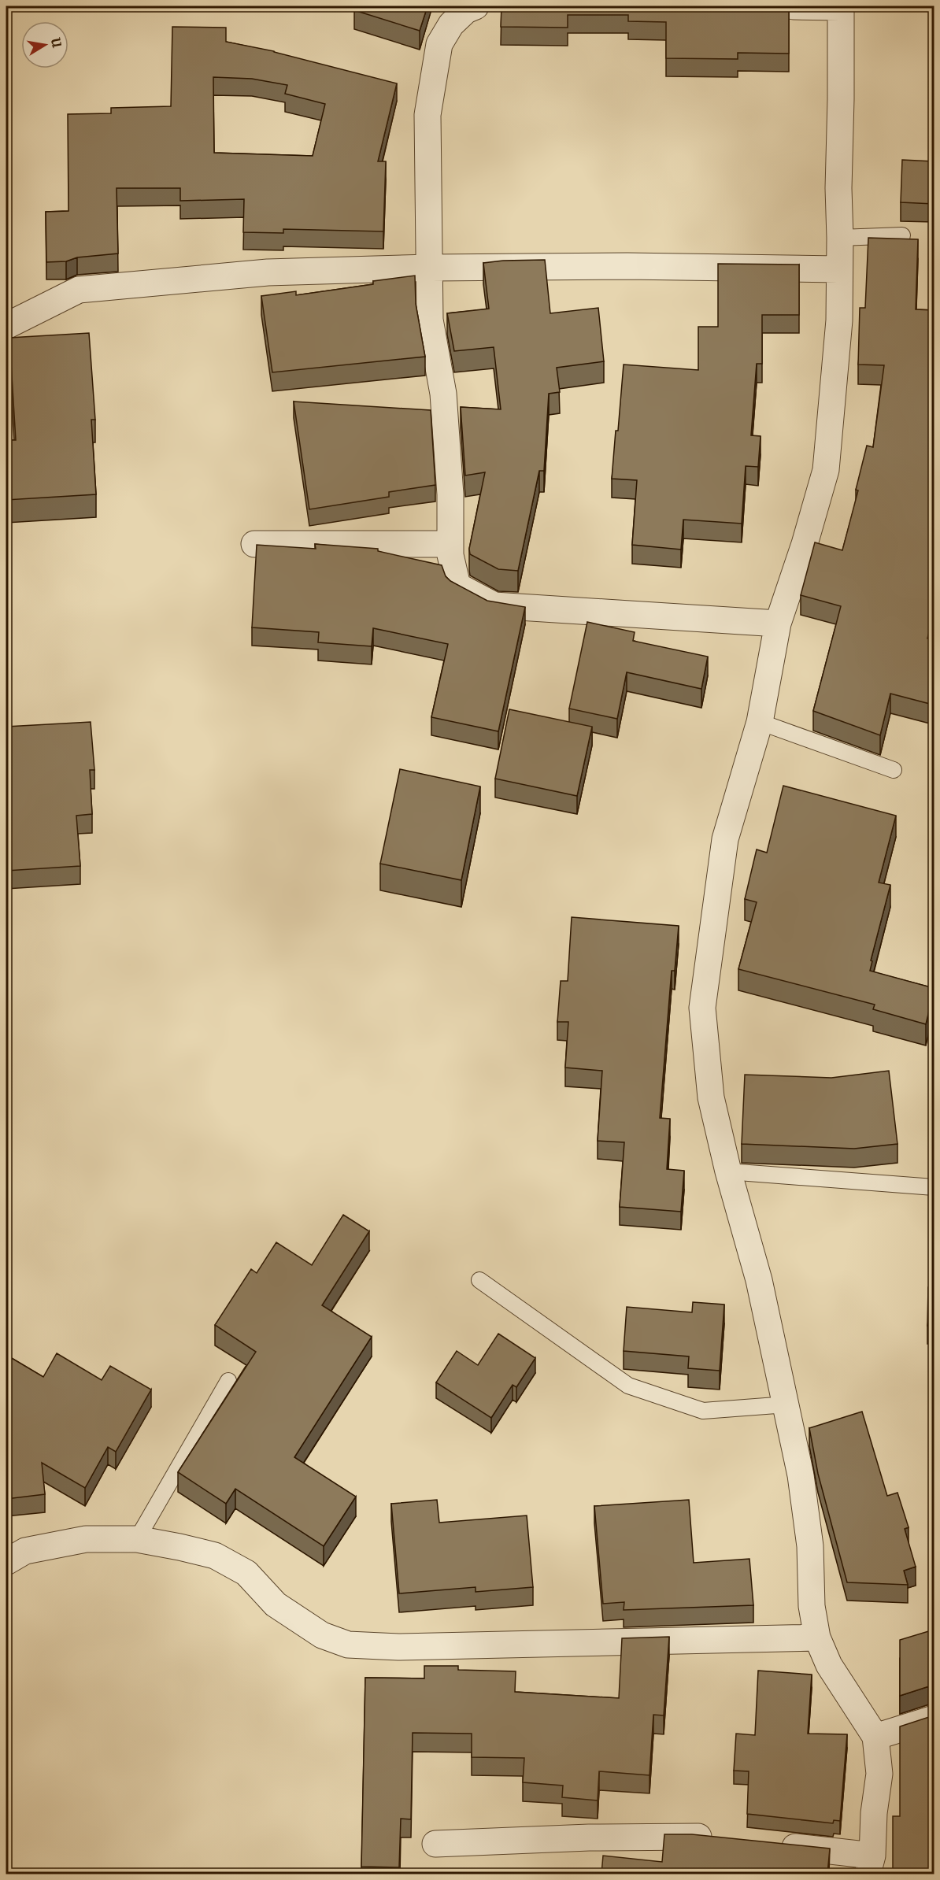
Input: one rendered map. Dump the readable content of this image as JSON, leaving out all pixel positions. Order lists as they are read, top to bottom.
{
  "north": "right"
}
